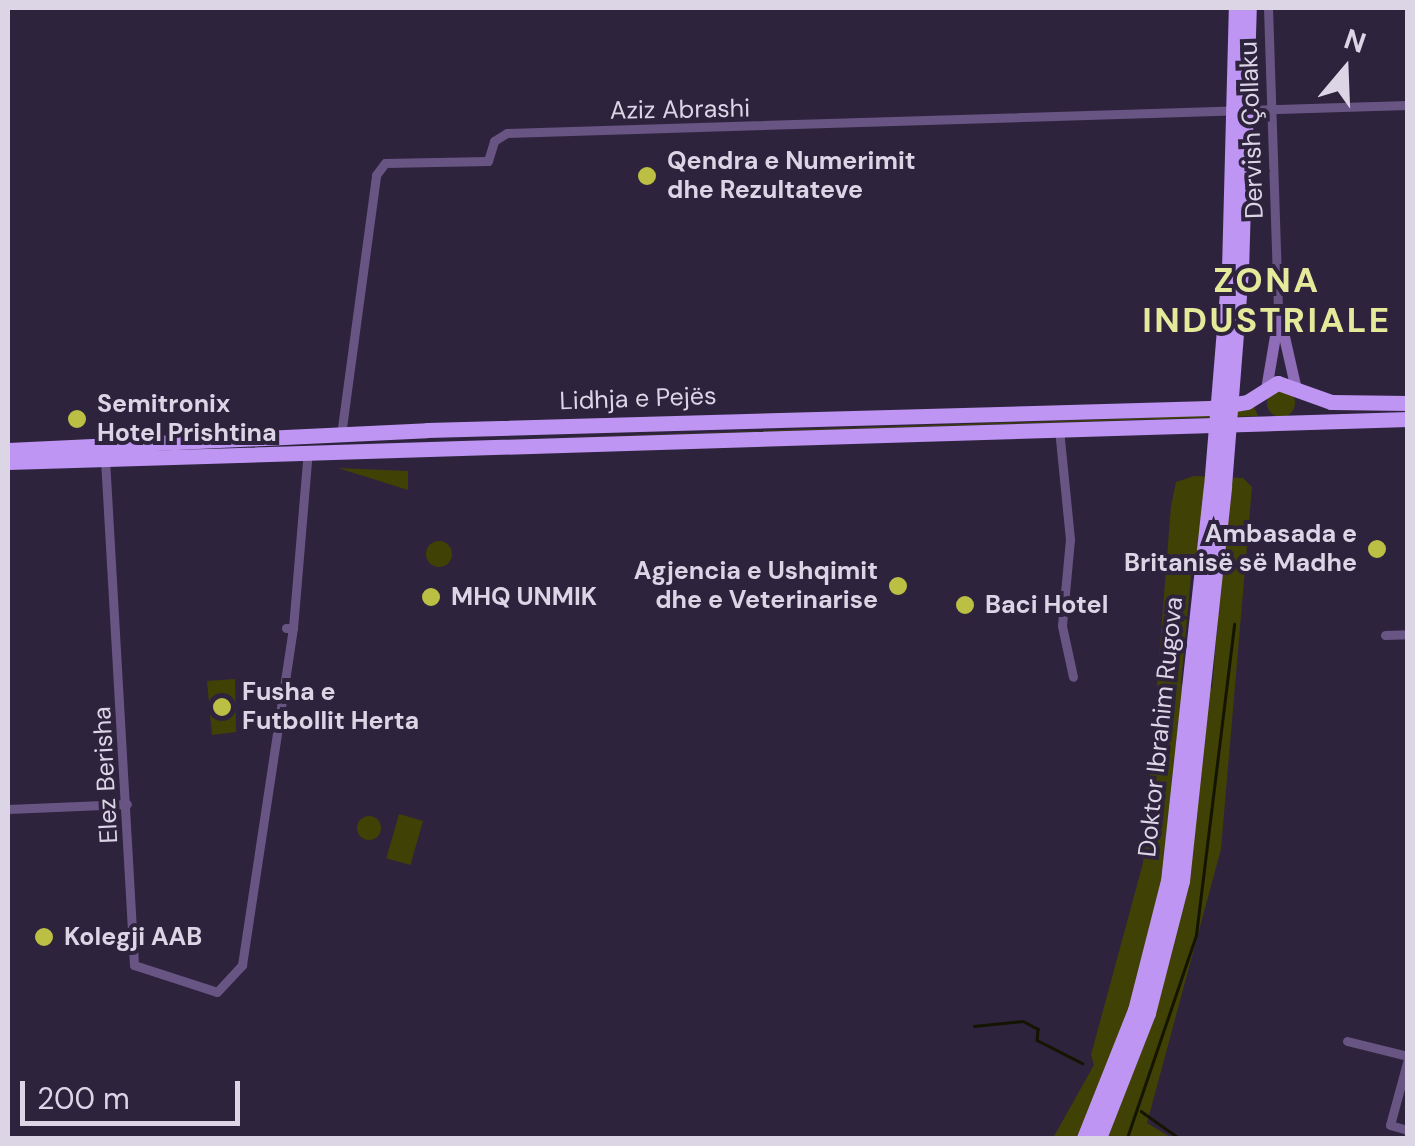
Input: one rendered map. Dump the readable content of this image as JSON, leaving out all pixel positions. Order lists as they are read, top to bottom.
{
  "streets": {
    "highway": ["Lidhja e Pejës", "Doktor Ibrahim Rugova"],
    "street": ["Aziz Abrashi", "Dervish Çollaku", "Elez Berisha"]
  },
  "crossings": [
    ["Aziz Abrashi", "Dervish Çollaku"],
    ["Aziz Abrashi", "Lidhja e Pejës"],
    ["Lidhja e Pejës", "Elez Berisha"]
  ],
  "districts": ["ZONA INDUSTRIALE"],
  "places": [
    "Qendra e Numerimit dhe Rezultateve",
    "Semitronix Hotel Prishtina",
    "Ambasada e Britanisë së Madhe",
    "Agjencia e Ushqimit dhe e Veterinarise",
    "MHQ UNMIK",
    "Baci Hotel",
    "Fusha e Futbollit Herta",
    "Kolegji AAB"
  ],
  "scale_bar": "200 m",
  "north": "top"
}
